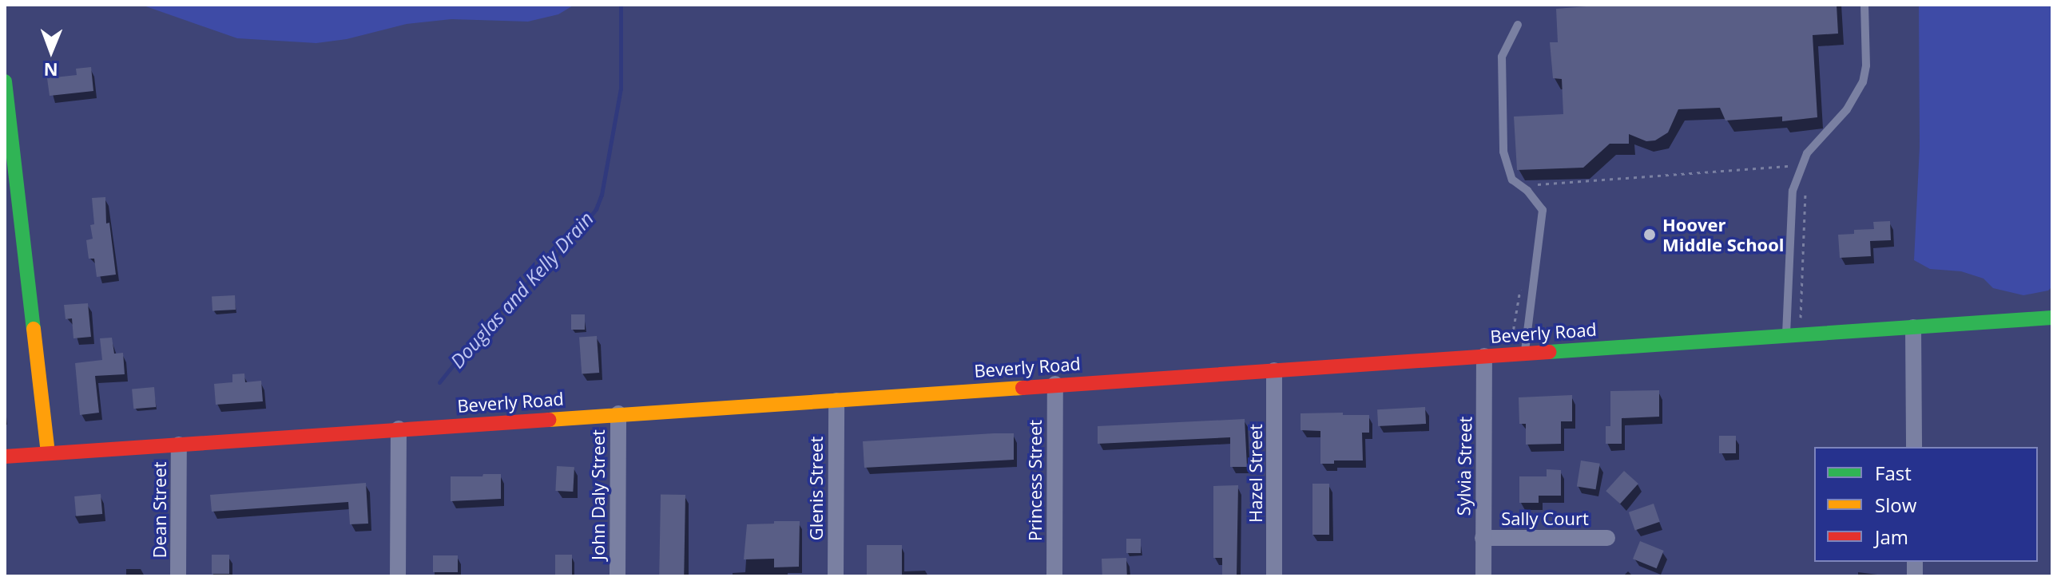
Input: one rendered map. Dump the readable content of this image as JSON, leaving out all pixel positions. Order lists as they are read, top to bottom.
{
  "streets": {
    "street": [
      "Beverly Road",
      "Sylvia Street",
      "Hazel Street",
      "Princess Street",
      "Glenis Street",
      "John Daly Street",
      "Dean Street",
      "Sally Court"
    ]
  },
  "crossings": [
    ["Beverly Road", "Sylvia Street"],
    ["Beverly Road", "Hazel Street"],
    ["Beverly Road", "Princess Street"],
    ["Beverly Road", "Glenis Street"],
    ["Beverly Road", "John Daly Street"],
    ["Beverly Road", "Dean Street"],
    ["Sylvia Street", "Sally Court"]
  ],
  "water": ["Douglas and Kelly Drain"],
  "places": ["Hoover Middle School"],
  "legend": ["Fast", "Slow", "Jam"],
  "north": "bottom"
}
